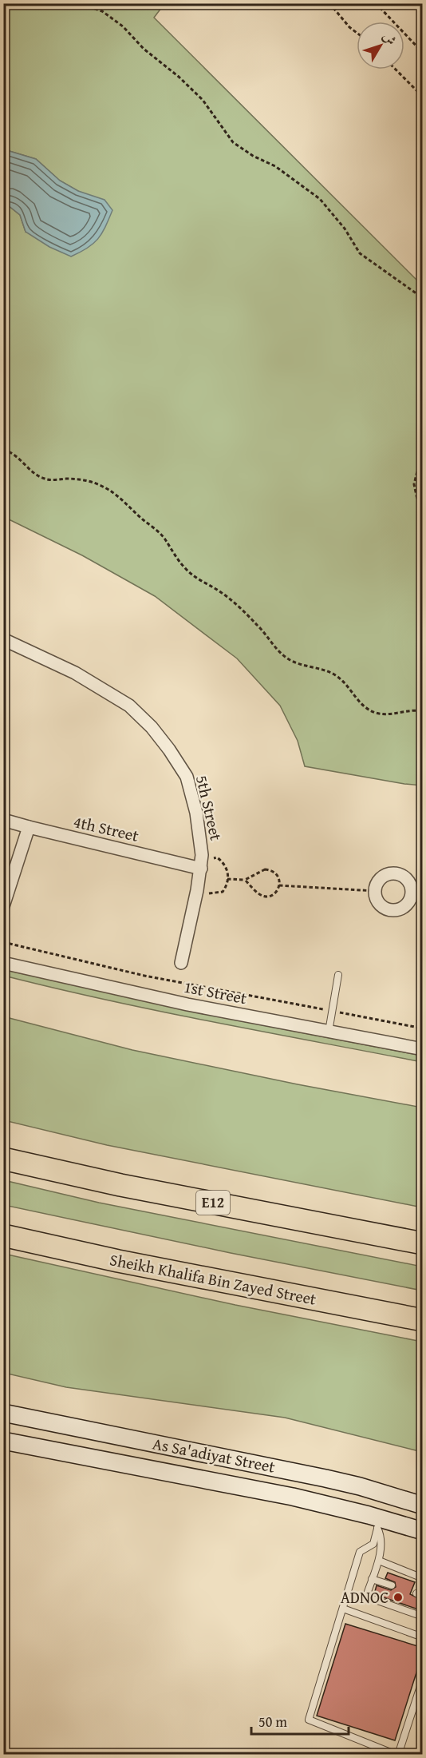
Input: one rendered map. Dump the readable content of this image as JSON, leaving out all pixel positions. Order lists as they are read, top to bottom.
{
  "streets": {
    "highway": ["E12", "Sheikh Khalifa Bin Zayed Street"],
    "street": [
      "5th Street",
      "4th Street",
      "1st Street",
      "As Sa'adiyat Street"
    ]
  },
  "crossings": [
    ["5th Street", "4th Street"]
  ],
  "places": ["ADNOC"],
  "scale_bar": "50 m",
  "north": "top right"
}
